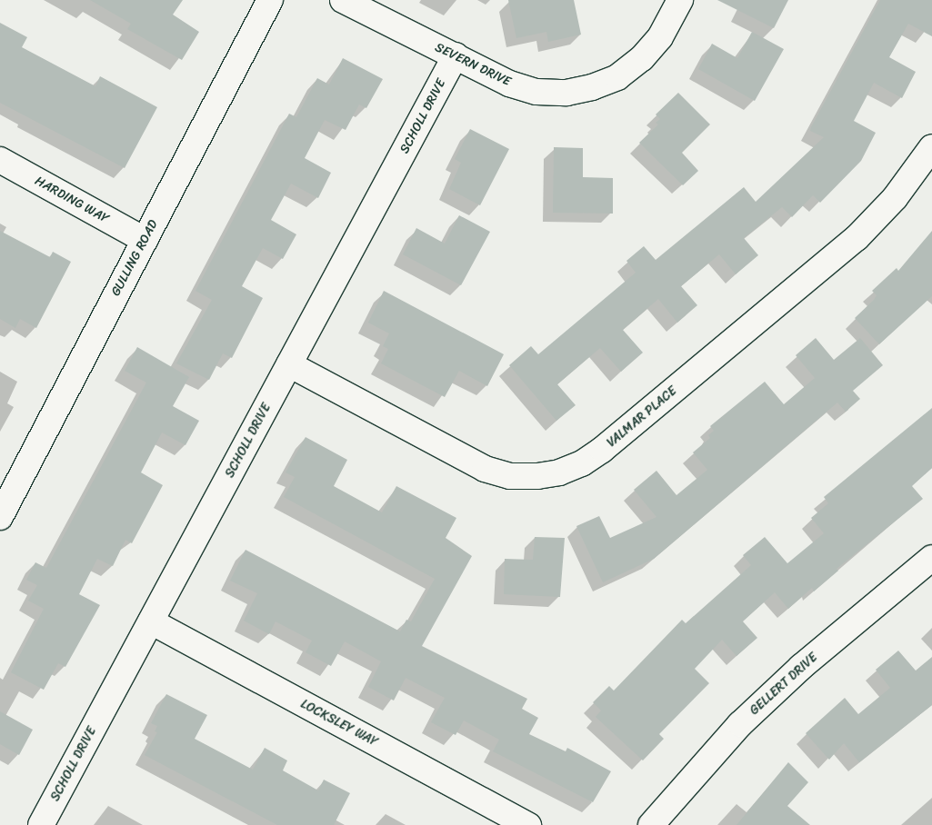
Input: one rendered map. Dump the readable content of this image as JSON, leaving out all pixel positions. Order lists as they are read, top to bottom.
{
  "streets": {
    "street": [
      "SEVERN DRIVE",
      "SCHOLL DRIVE",
      "HARDING WAY",
      "GULLING ROAD",
      "VALMAR PLACE",
      "GELLERT DRIVE",
      "LOCKSLEY WAY"
    ]
  },
  "crossings": [
    ["SEVERN DRIVE", "SCHOLL DRIVE"],
    ["SCHOLL DRIVE", "VALMAR PLACE"],
    ["SCHOLL DRIVE", "LOCKSLEY WAY"],
    ["HARDING WAY", "GULLING ROAD"]
  ]
}
